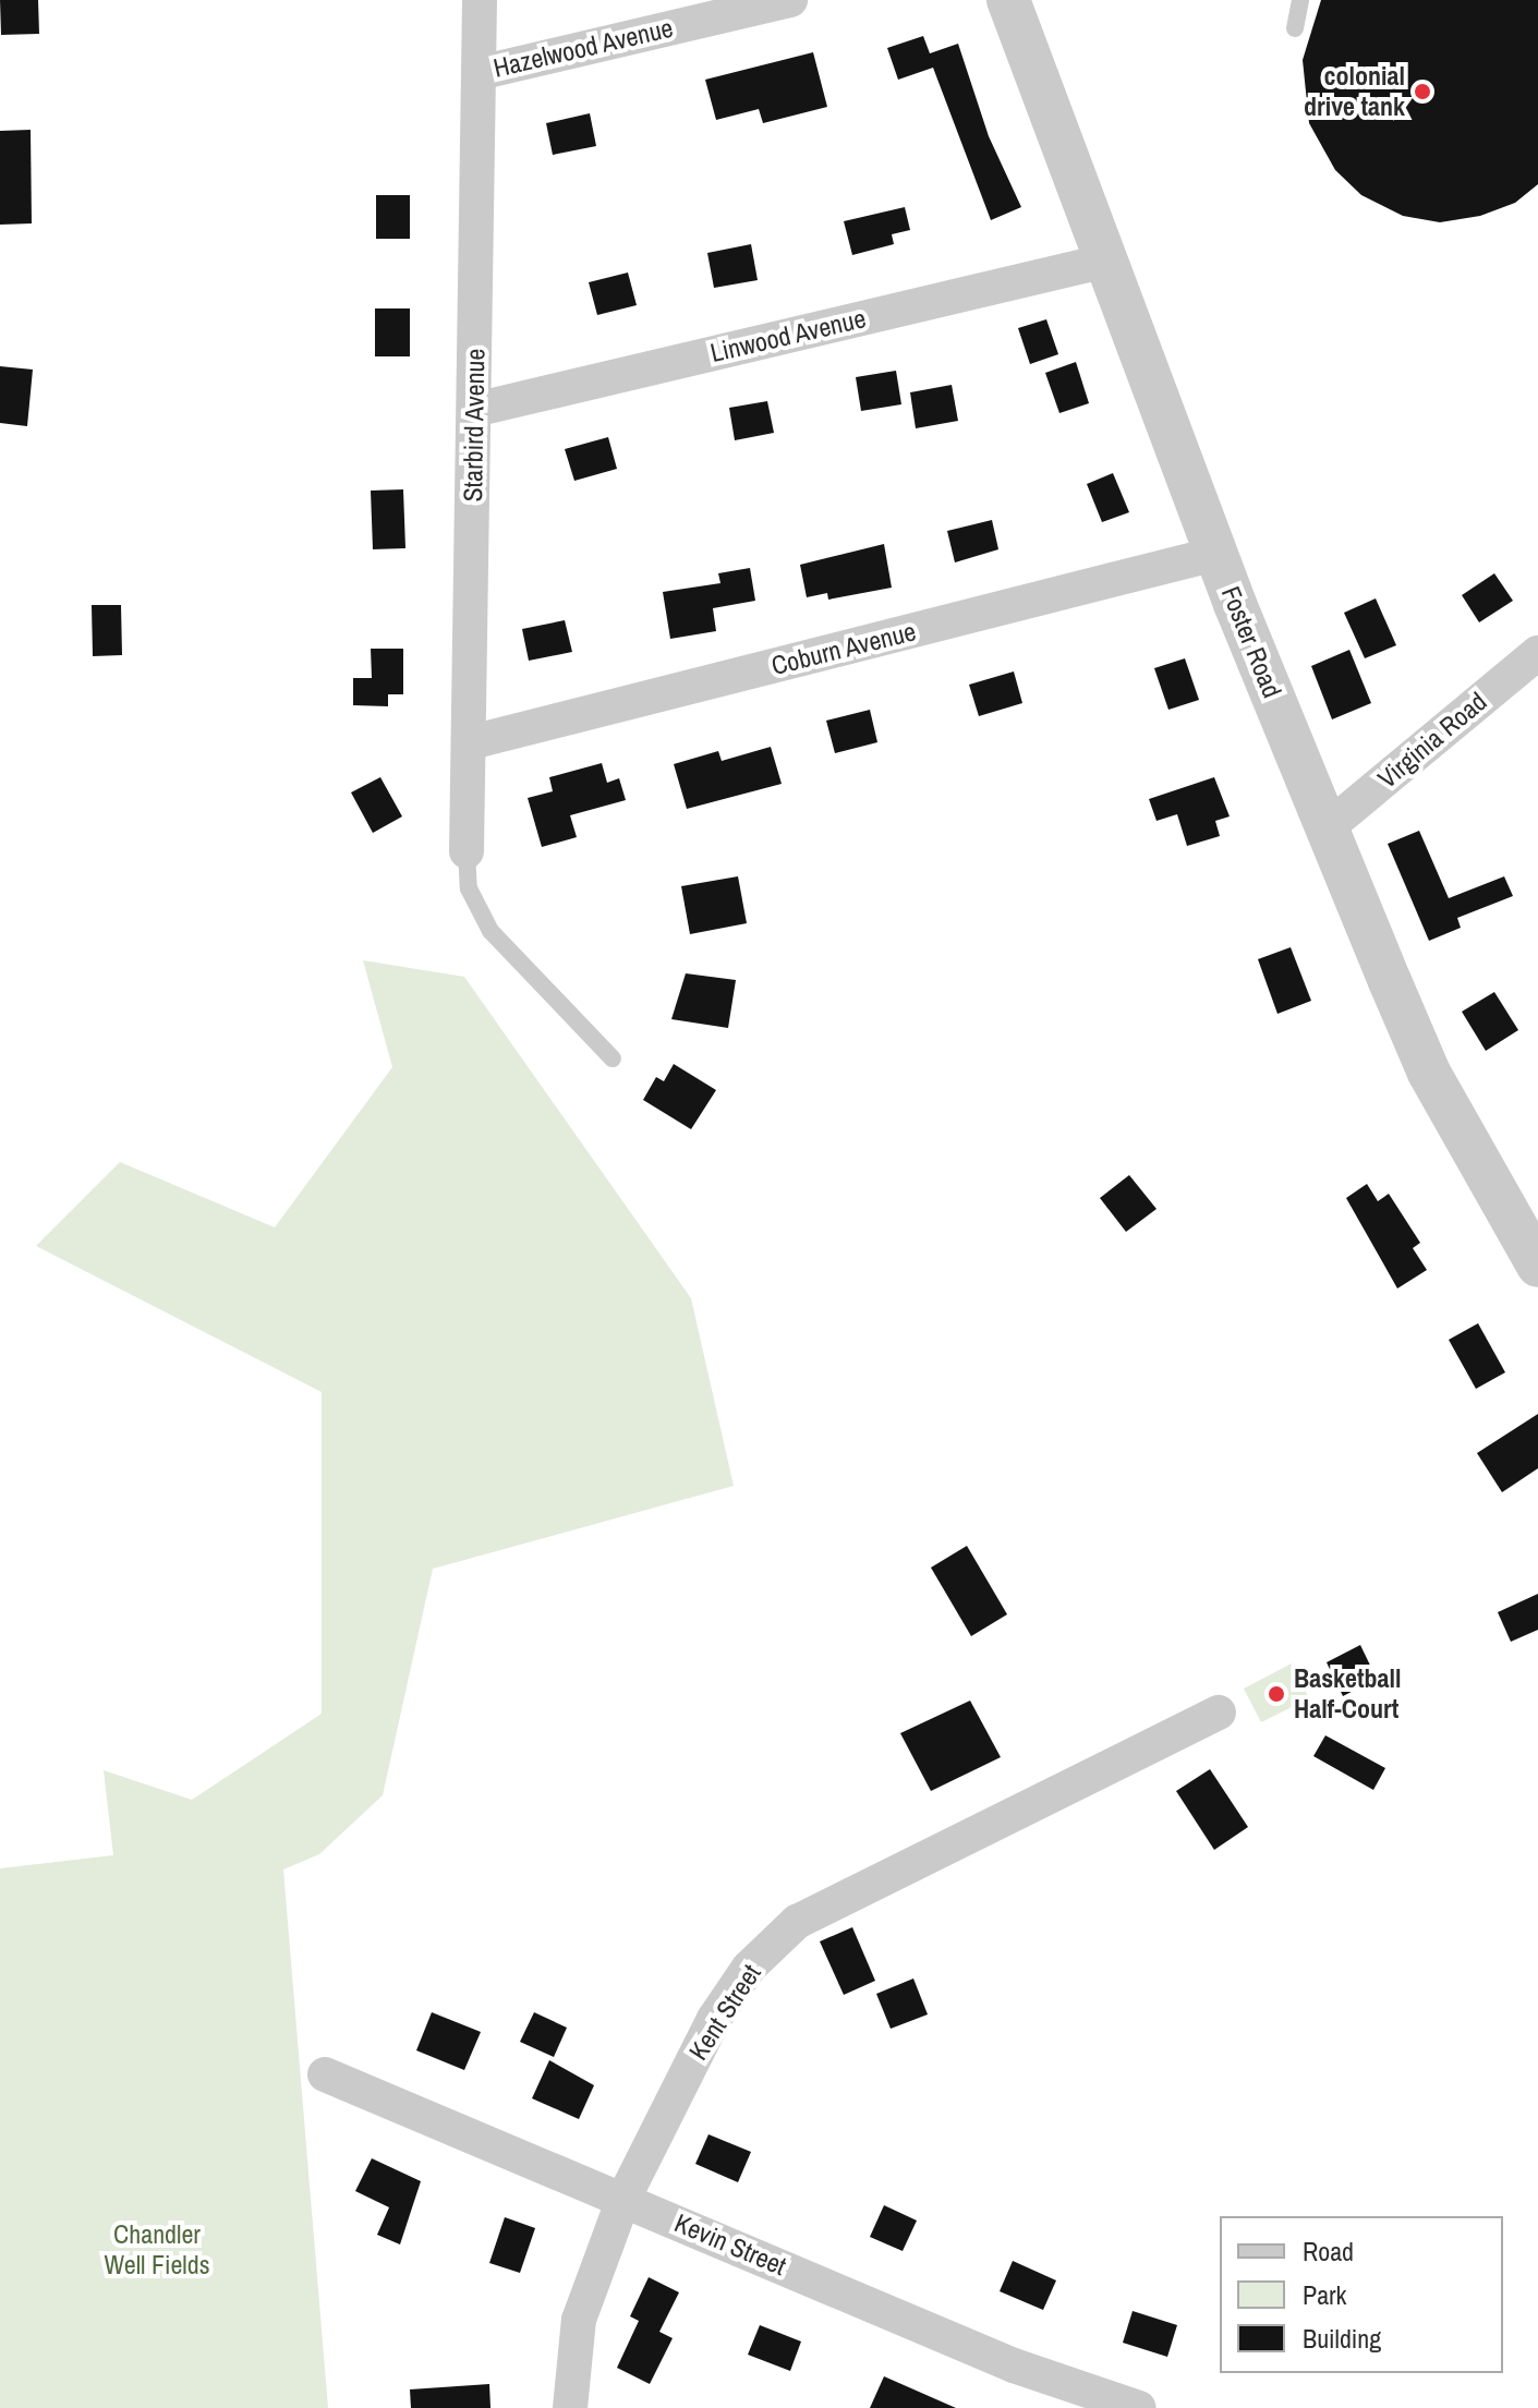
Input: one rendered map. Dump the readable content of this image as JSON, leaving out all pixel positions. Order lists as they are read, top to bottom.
{
  "streets": {
    "street": [
      "Hazelwood Avenue",
      "Linwood Avenue",
      "Starbird Avenue",
      "Foster Road",
      "Coburn Avenue",
      "Virginia Road",
      "Kent Street",
      "Kevin Street"
    ]
  },
  "crossings": [
    ["Hazelwood Avenue", "Starbird Avenue"],
    ["Linwood Avenue", "Starbird Avenue"],
    ["Linwood Avenue", "Foster Road"],
    ["Starbird Avenue", "Coburn Avenue"],
    ["Foster Road", "Coburn Avenue"],
    ["Foster Road", "Virginia Road"],
    ["Kent Street", "Kevin Street"]
  ],
  "parks": ["Chandler Well Fields"],
  "places": ["colonial drive tank", "Basketball Half-Court"],
  "legend": ["Road", "Park", "Building"]
}
